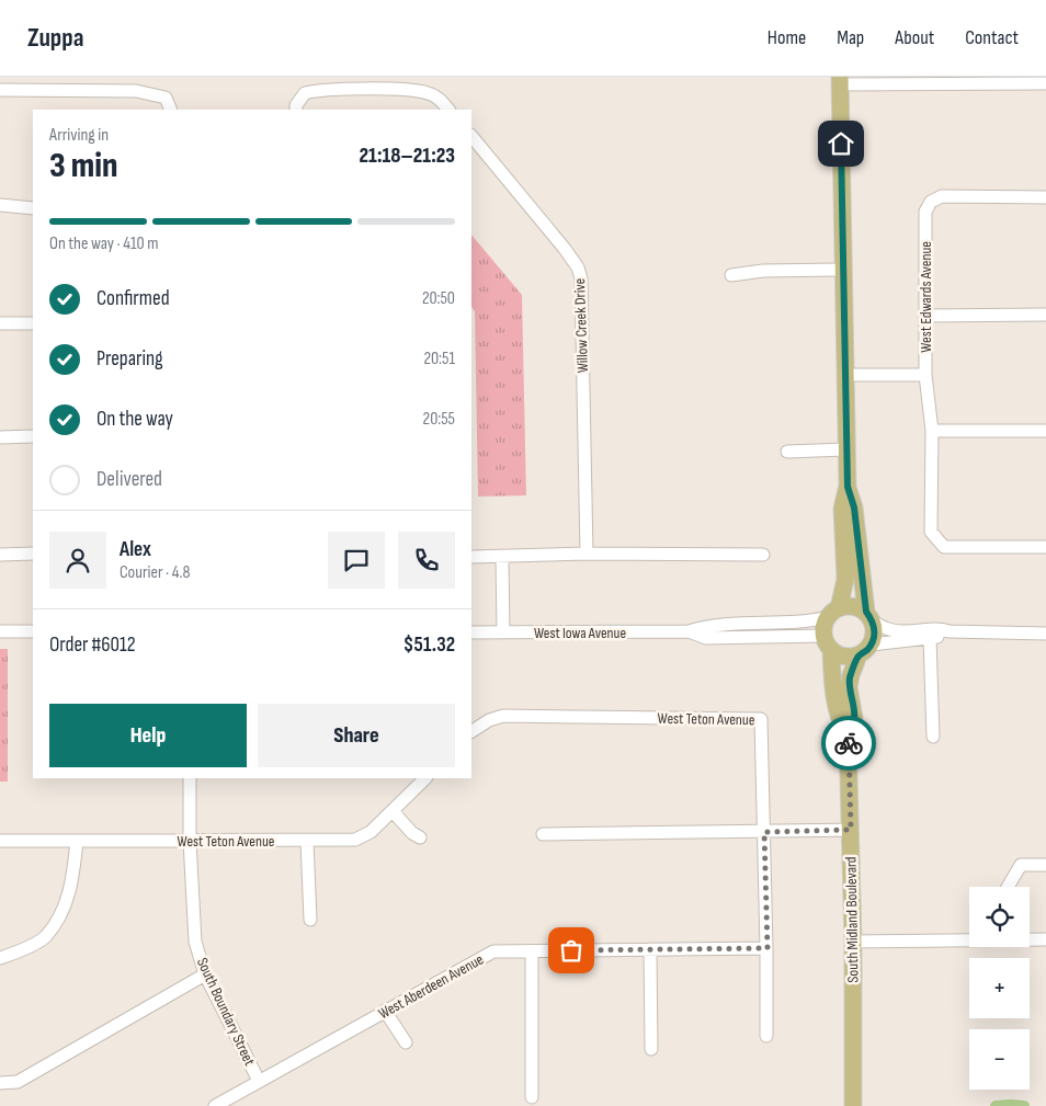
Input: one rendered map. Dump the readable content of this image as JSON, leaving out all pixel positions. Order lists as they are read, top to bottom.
{
  "streets": {
    "main road": ["South Midland Boulevard"],
    "street": [
      "West Edwards Avenue",
      "Willow Creek Drive",
      "West Iowa Avenue",
      "West Teton Avenue",
      "West Aberdeen Avenue",
      "South Boundary Street"
    ]
  },
  "crossings": [
    ["West Iowa Avenue", "South Midland Boulevard"],
    ["West Teton Avenue", "West Aberdeen Avenue"],
    ["West Teton Avenue", "South Boundary Street"],
    ["West Aberdeen Avenue", "South Boundary Street"]
  ],
  "page": {
    "header": "Zuppa",
    "nav": [
      "Home",
      "Map",
      "About",
      "Contact"
    ],
    "heading": ["3 min", "Arriving in", "21:18–21:23"],
    "panel": [
      "Alex",
      "Courier · 4.8",
      "Order #6012",
      "$51.32"
    ],
    "bar": "On the way · 410 m",
    "list": [
      ["Confirmed", "20:50"],
      ["Preparing", "20:51"],
      ["On the way", "20:55"],
      "Delivered"
    ],
    "buttons": ["Help", "Share"],
    "map_buttons": ["+", "−"]
  }
}
